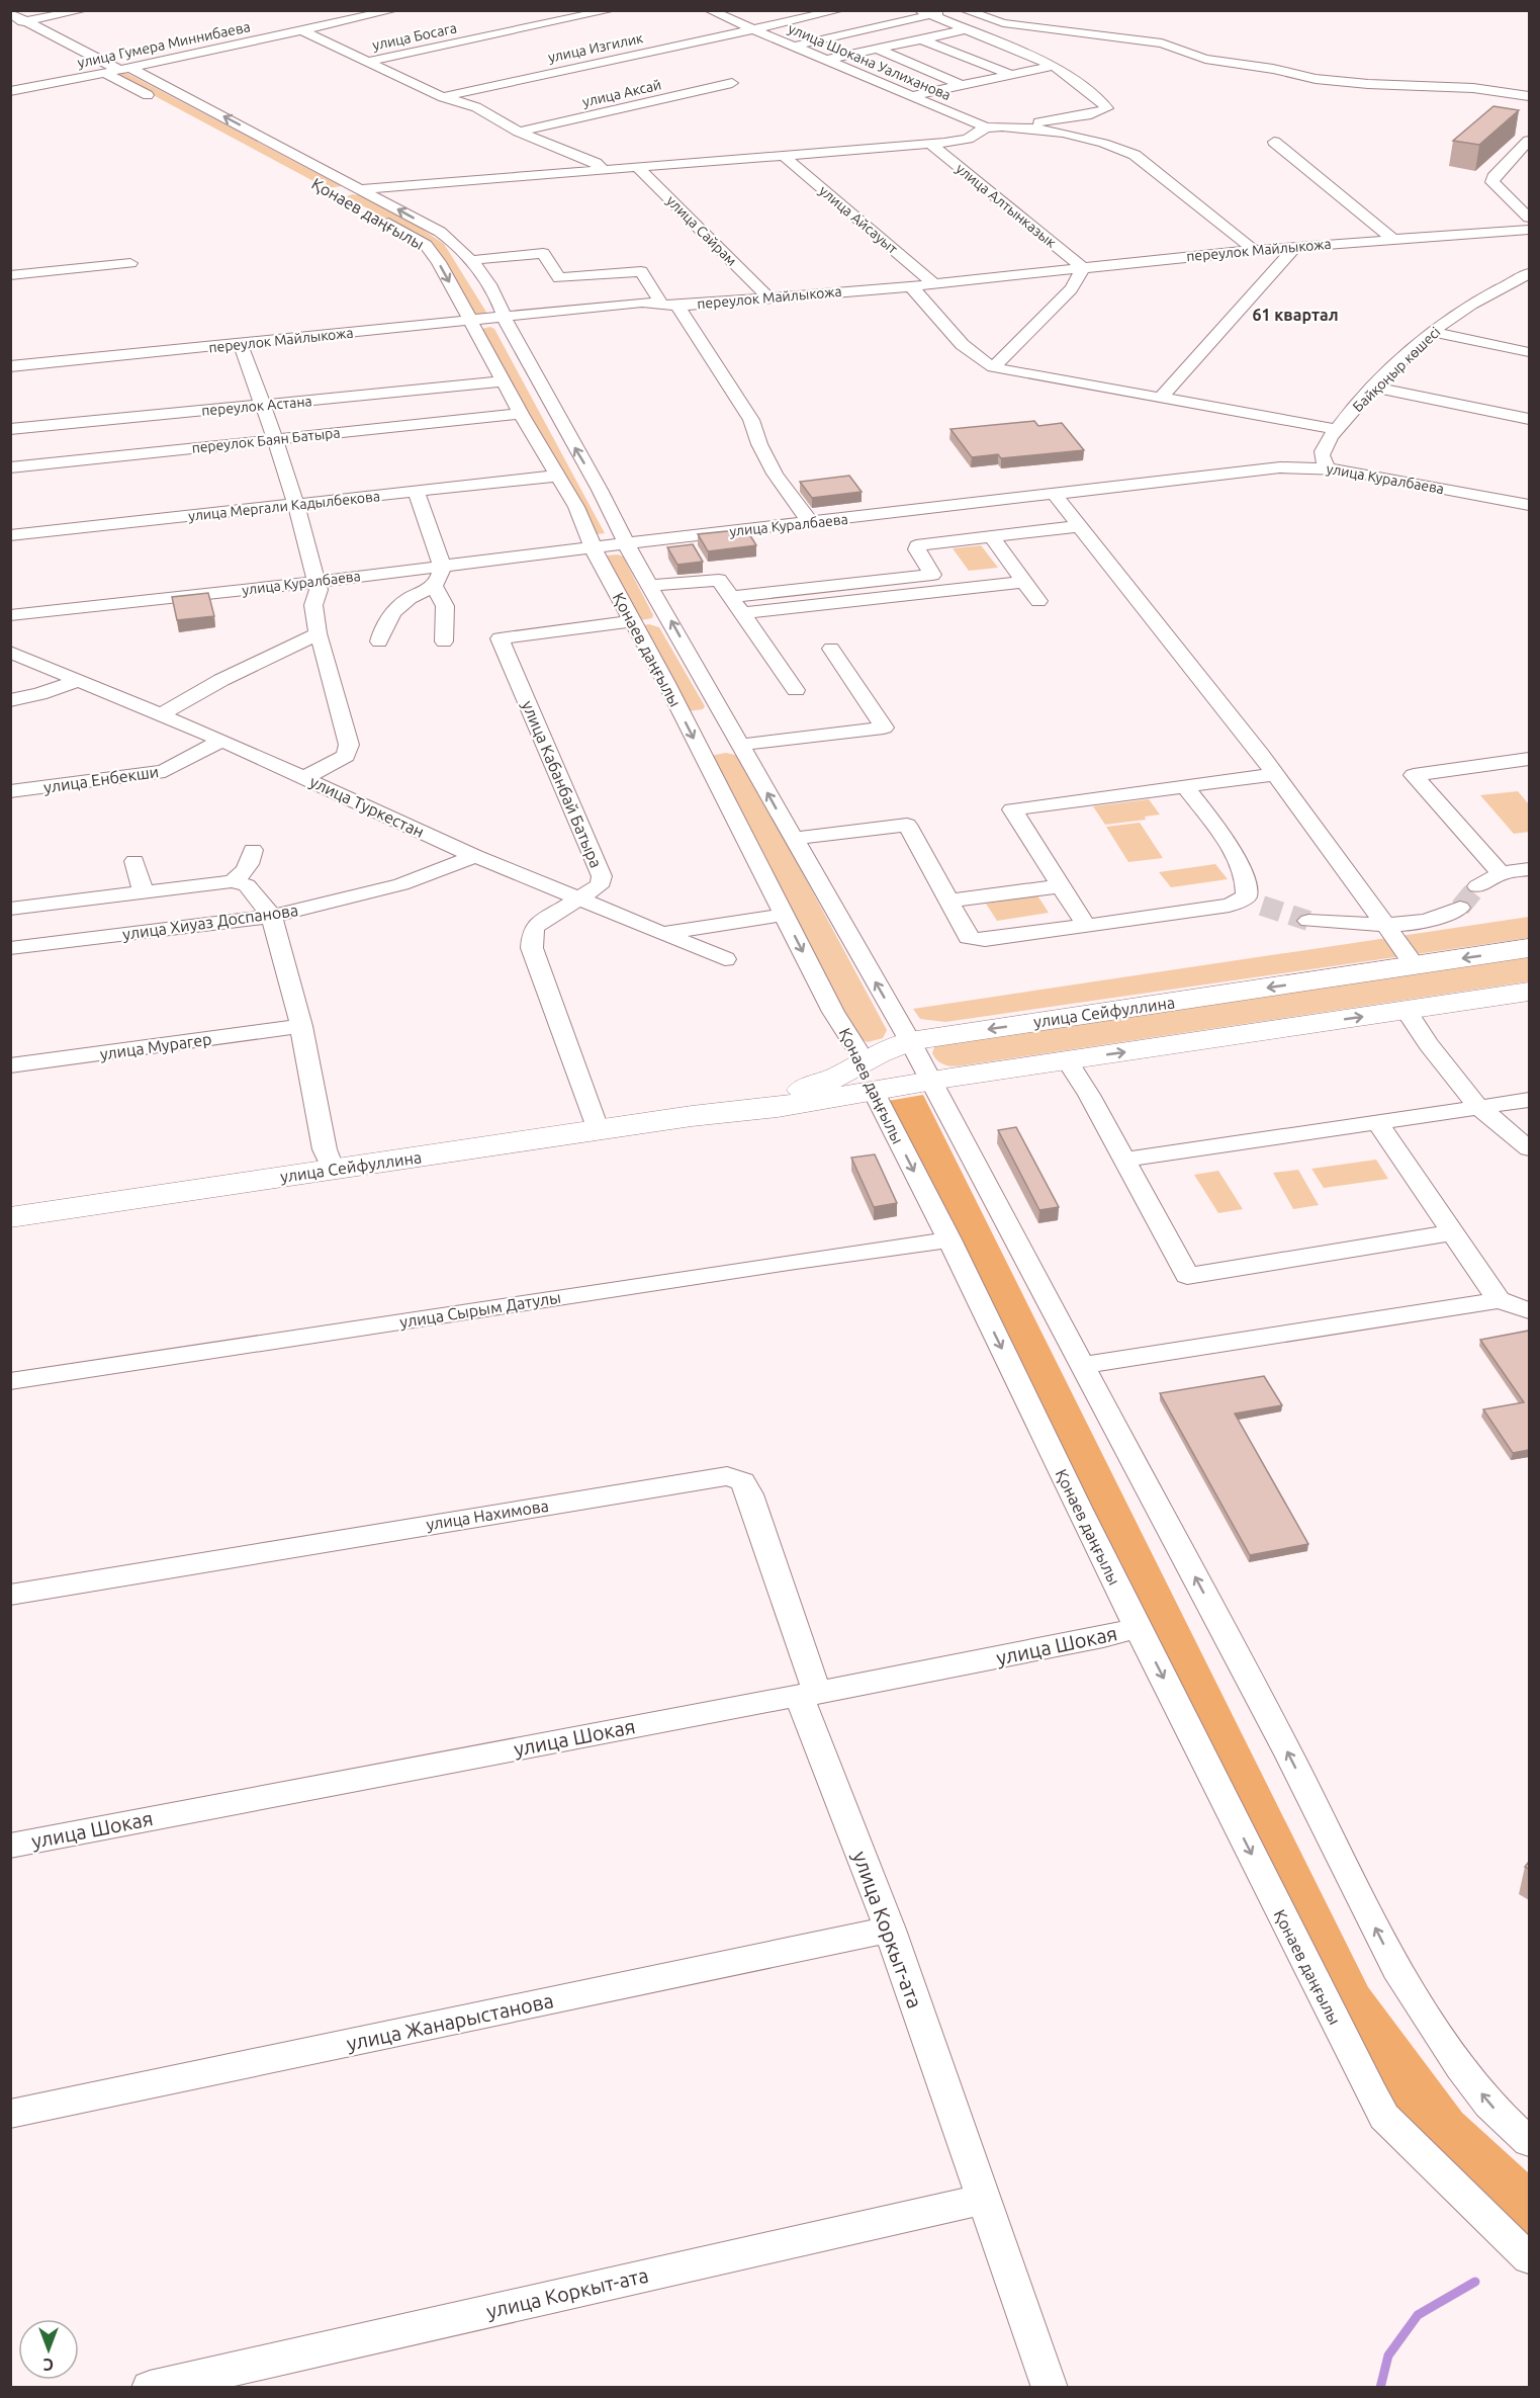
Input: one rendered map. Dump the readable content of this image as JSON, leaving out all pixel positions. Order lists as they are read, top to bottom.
{
  "streets": {
    "main road": ["Қонаев даңғылы", "улица Сейфуллина"],
    "street": [
      "улица Босага",
      "улица Гумера Миннибаева",
      "улица Изгилик",
      "улица Шокана Уалиханова",
      "улица Аксай",
      "улица Алтынказык",
      "улица Айсауыт",
      "улица Сайрам",
      "переулок Майлыкожа",
      "Байқоңыр көшесі",
      "переулок Астана",
      "переулок Баян Батыра",
      "улица Куралбаева",
      "улица Мергали Кадылбекова",
      "улица Енбекши",
      "улица Кабанбай Батыра",
      "улица Туркестан",
      "улица Хиуаз Доспанова",
      "улица Мурагер",
      "улица Сырым Датулы",
      "улица Нахимова",
      "улица Шокая",
      "улица Коркыт-ата",
      "улица Жанарыстанова"
    ]
  },
  "crossings": [
    ["улица Босага", "улица Гумера Миннибаева"],
    ["улица Гумера Миннибаева", "Қонаев даңғылы"],
    ["улица Изгилик", "улица Шокана Уалиханова"],
    ["улица Алтынказык", "переулок Майлыкожа"],
    ["Қонаев даңғылы", "переулок Майлыкожа"],
    ["Қонаев даңғылы", "переулок Астана"],
    ["Қонаев даңғылы", "переулок Баян Батыра"],
    ["Қонаев даңғылы", "улица Куралбаева"],
    ["Қонаев даңғылы", "улица Мергали Кадылбекова"],
    ["Қонаев даңғылы", "улица Кабанбай Батыра"],
    ["Қонаев даңғылы", "улица Сейфуллина"],
    ["Қонаев даңғылы", "улица Сырым Датулы"],
    ["Қонаев даңғылы", "улица Шокая"],
    ["улица Айсауыт", "переулок Майлыкожа"],
    ["улица Сайрам", "переулок Майлыкожа"],
    ["Байқоңыр көшесі", "улица Куралбаева"],
    ["улица Енбекши", "улица Туркестан"],
    ["улица Кабанбай Батыра", "улица Туркестан"],
    ["улица Кабанбай Батыра", "улица Сейфуллина"],
    ["улица Туркестан", "улица Хиуаз Доспанова"],
    ["улица Нахимова", "улица Шокая"],
    ["улица Нахимова", "улица Коркыт-ата"],
    ["улица Шокая", "улица Коркыт-ата"],
    ["улица Коркыт-ата", "улица Жанарыстанова"]
  ],
  "districts": ["61 квартал"],
  "north": "bottom"
}
